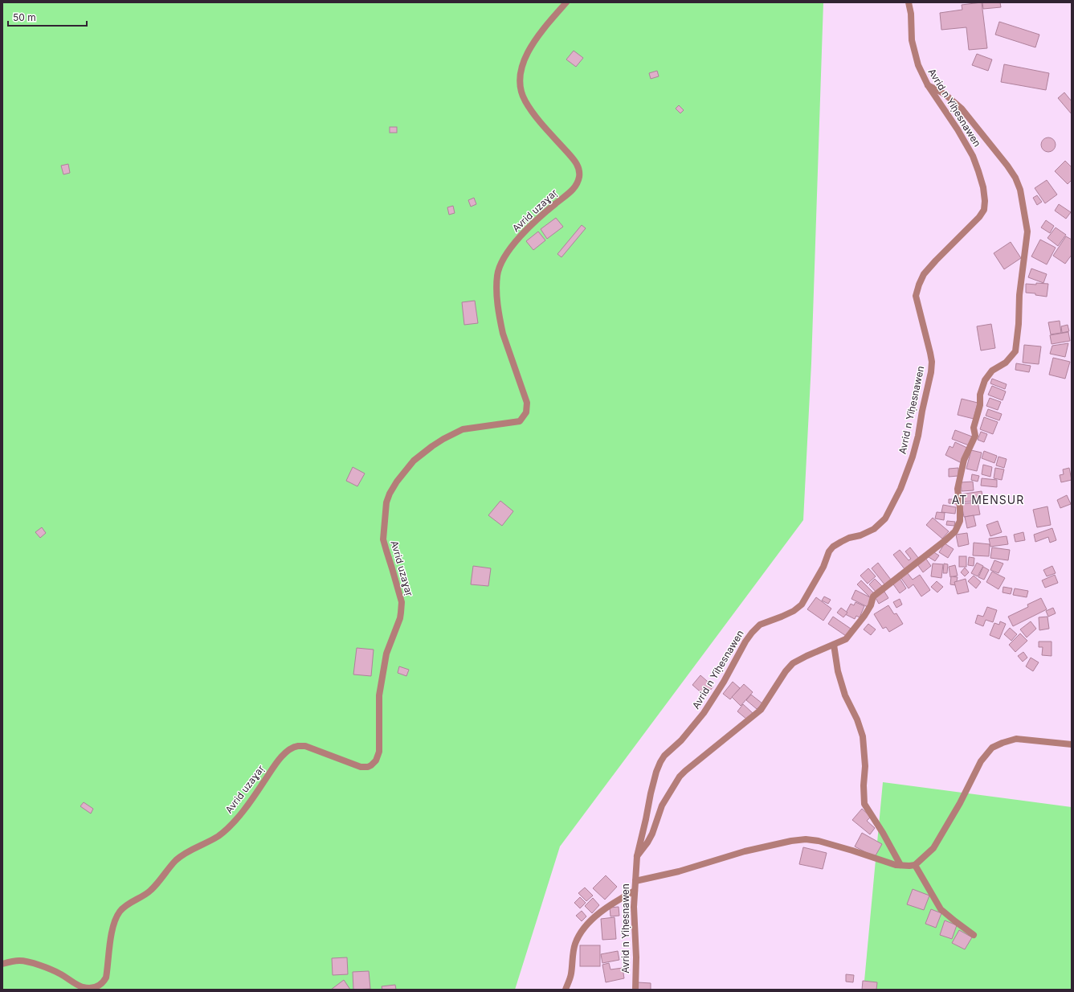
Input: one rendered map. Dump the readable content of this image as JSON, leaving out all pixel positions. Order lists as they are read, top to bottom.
{
  "streets": {
    "street": ["Avrid n Yiḥesnawen", "Avrid uzaɣaṛ"]
  },
  "districts": ["AT MENSUR"],
  "scale_bar": "50 m"
}
